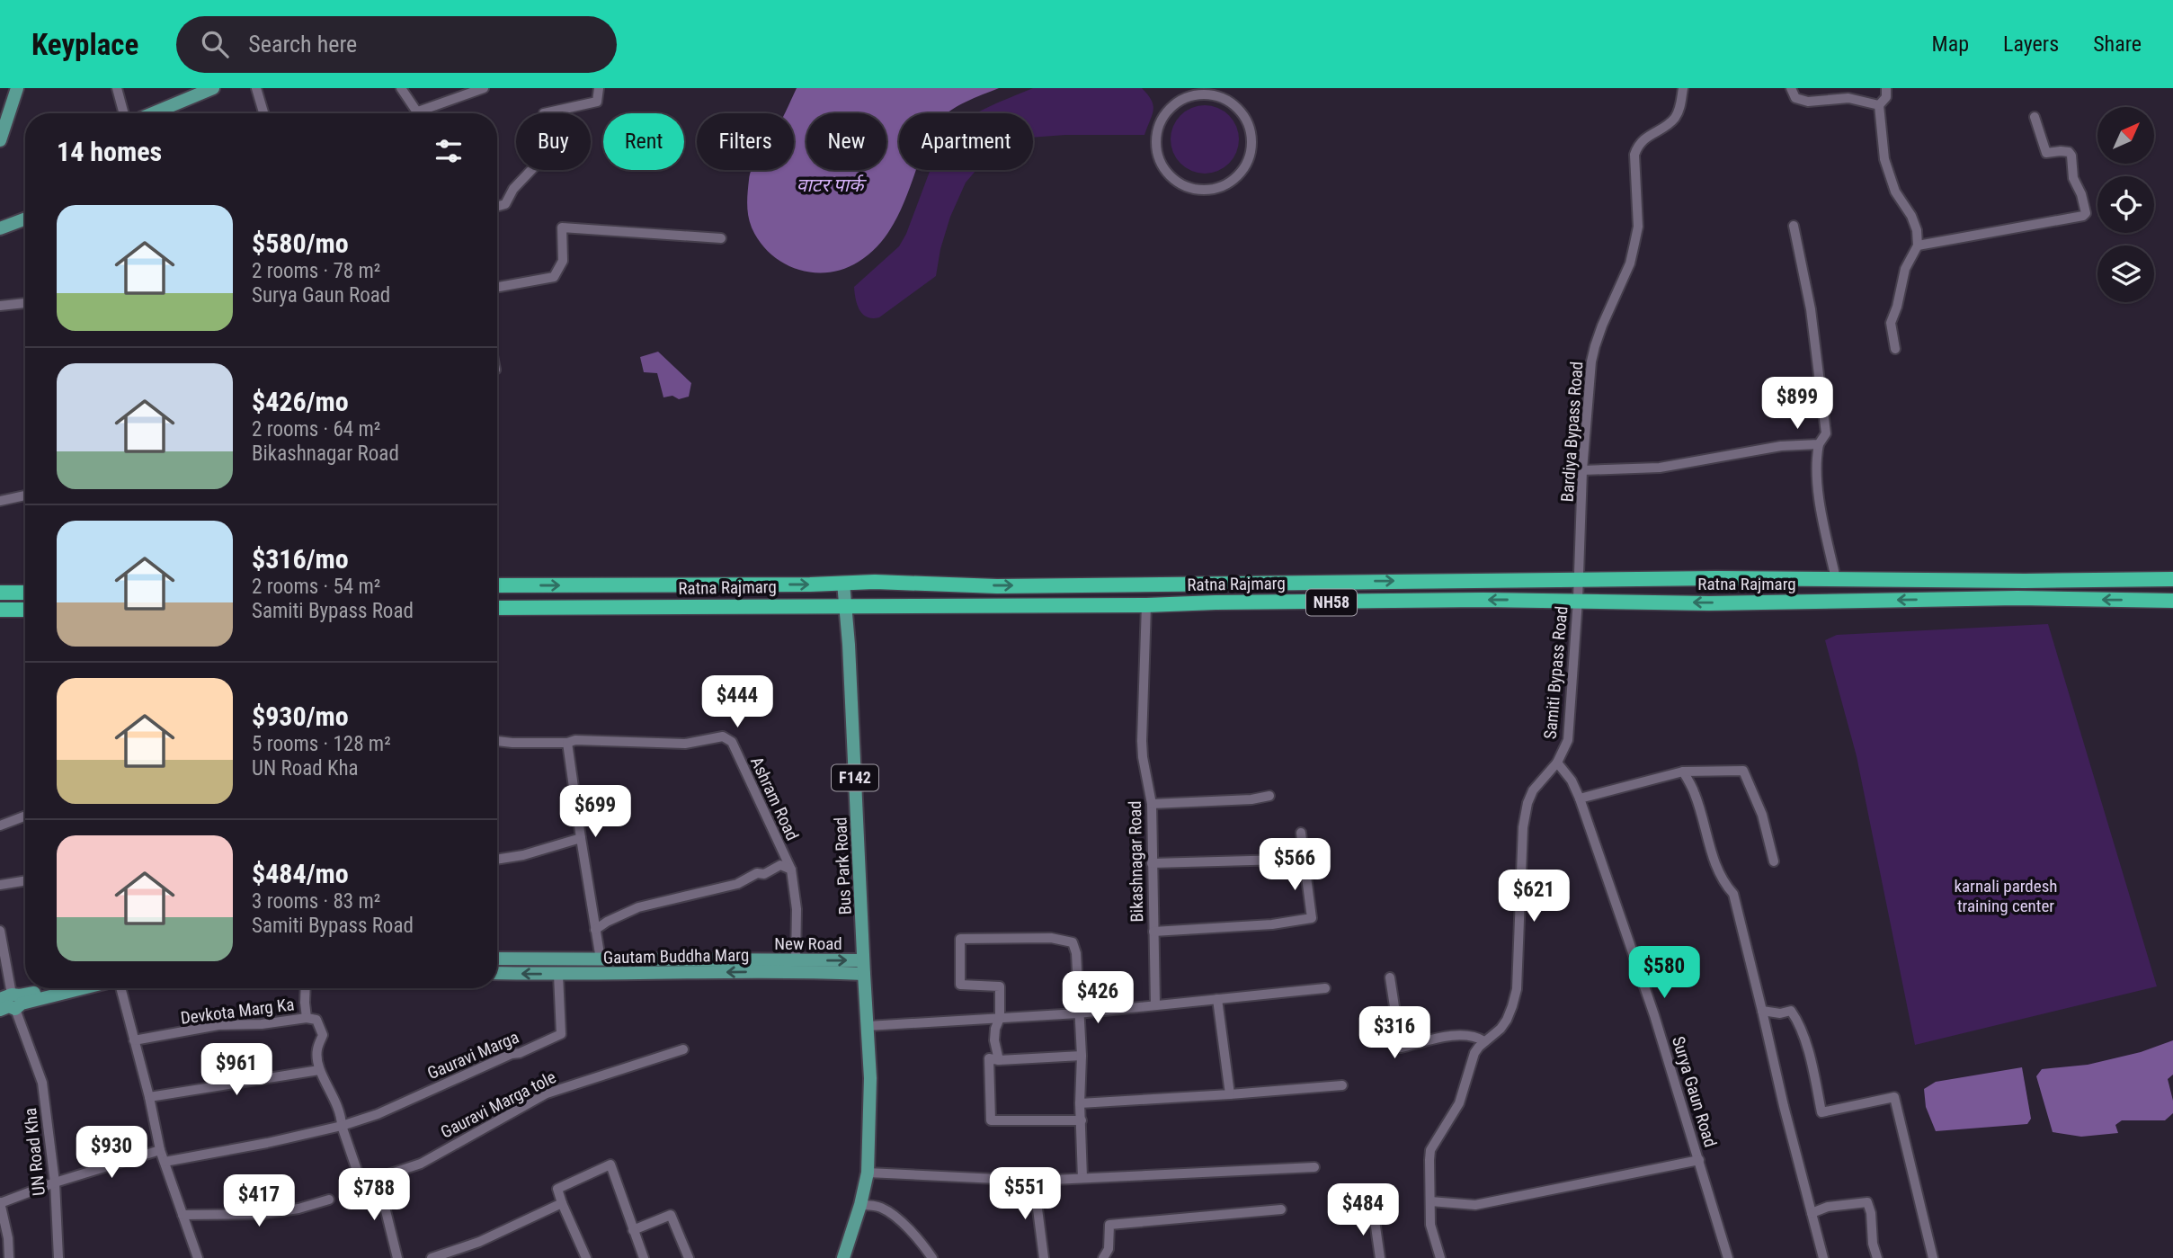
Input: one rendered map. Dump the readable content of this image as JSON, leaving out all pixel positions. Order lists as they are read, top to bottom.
{
  "streets": {
    "highway": ["Ratna Rajmarg", "NH58"],
    "main road": [
      "F142",
      "Bus Park Road",
      "New Road",
      "Gautam Buddha Marg"
    ],
    "street": [
      "Bardiya Bypass Road",
      "Samiti Bypass Road",
      "Ashram Road",
      "Bikashnagar Road",
      "Devkota Marg Ka",
      "Gauravi Marga",
      "Surya Gaun Road",
      "Gauravi Marga tole",
      "UN Road Kha"
    ]
  },
  "crossings": [
    ["Bardiya Bypass Road", "Ratna Rajmarg"],
    ["Bardiya Bypass Road", "Samiti Bypass Road"],
    ["Ratna Rajmarg", "Samiti Bypass Road"],
    ["Ratna Rajmarg", "Bikashnagar Road"],
    ["Ratna Rajmarg", "Bus Park Road"],
    ["Samiti Bypass Road", "Surya Gaun Road"],
    ["Ashram Road", "New Road"],
    ["Bus Park Road", "New Road"],
    ["Bus Park Road", "Gautam Buddha Marg"],
    ["New Road", "Gautam Buddha Marg"],
    ["Gautam Buddha Marg", "Gauravi Marga"]
  ],
  "one_way": ["Gautam Buddha Marg"],
  "water": ["वाटर पार्क"],
  "parks": ["karnali pardesh training center"],
  "north": "top right",
  "page": {
    "header": "Keyplace",
    "search": "Search here",
    "nav": ["Map", "Layers", "Share"],
    "chip": [
      "Buy",
      "Rent",
      "Filters",
      "New",
      "Apartment"
    ],
    "heading": "14 homes",
    "list": [
      {
        "name": "$580/mo",
        "note": "2 rooms · 78 m² · Surya Gaun Road"
      },
      {
        "name": "$426/mo",
        "note": "2 rooms · 64 m² · Bikashnagar Road"
      },
      {
        "name": "$316/mo",
        "note": "2 rooms · 54 m² · Samiti Bypass Road"
      },
      {
        "name": "$930/mo",
        "note": "5 rooms · 128 m² · UN Road Kha"
      },
      {
        "name": "$484/mo",
        "note": "3 rooms · 83 m² · Samiti Bypass Road"
      }
    ],
    "price": [
      "$899",
      "$444",
      "$699",
      "$566",
      "$621",
      "$580",
      "$426",
      "$316",
      "$961",
      "$930",
      "$551",
      "$788",
      "$417",
      "$484"
    ]
  }
}
